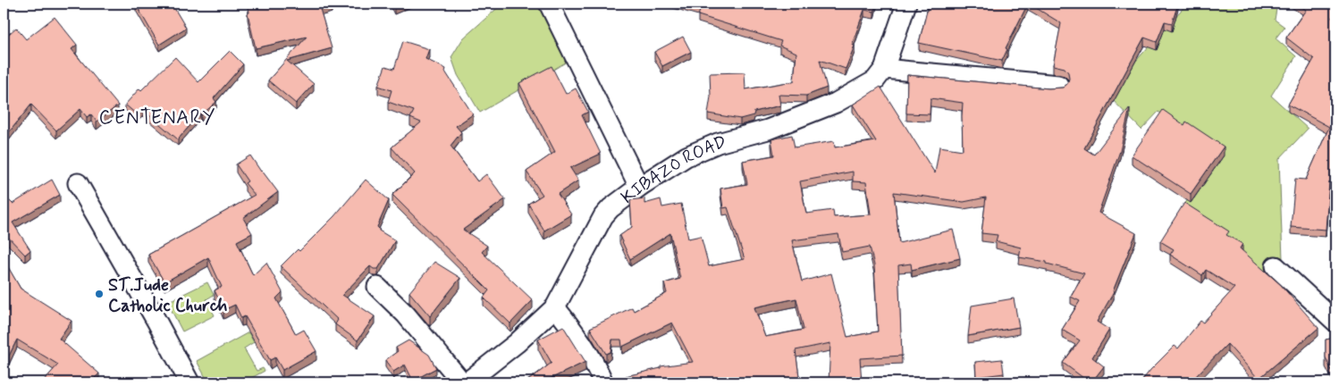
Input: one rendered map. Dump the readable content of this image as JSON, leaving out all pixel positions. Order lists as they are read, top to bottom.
{
  "streets": {
    "street": ["KIBAZO ROAD"]
  },
  "districts": ["CENTENARY"],
  "places": ["ST.Jude Catholic Church"]
}
